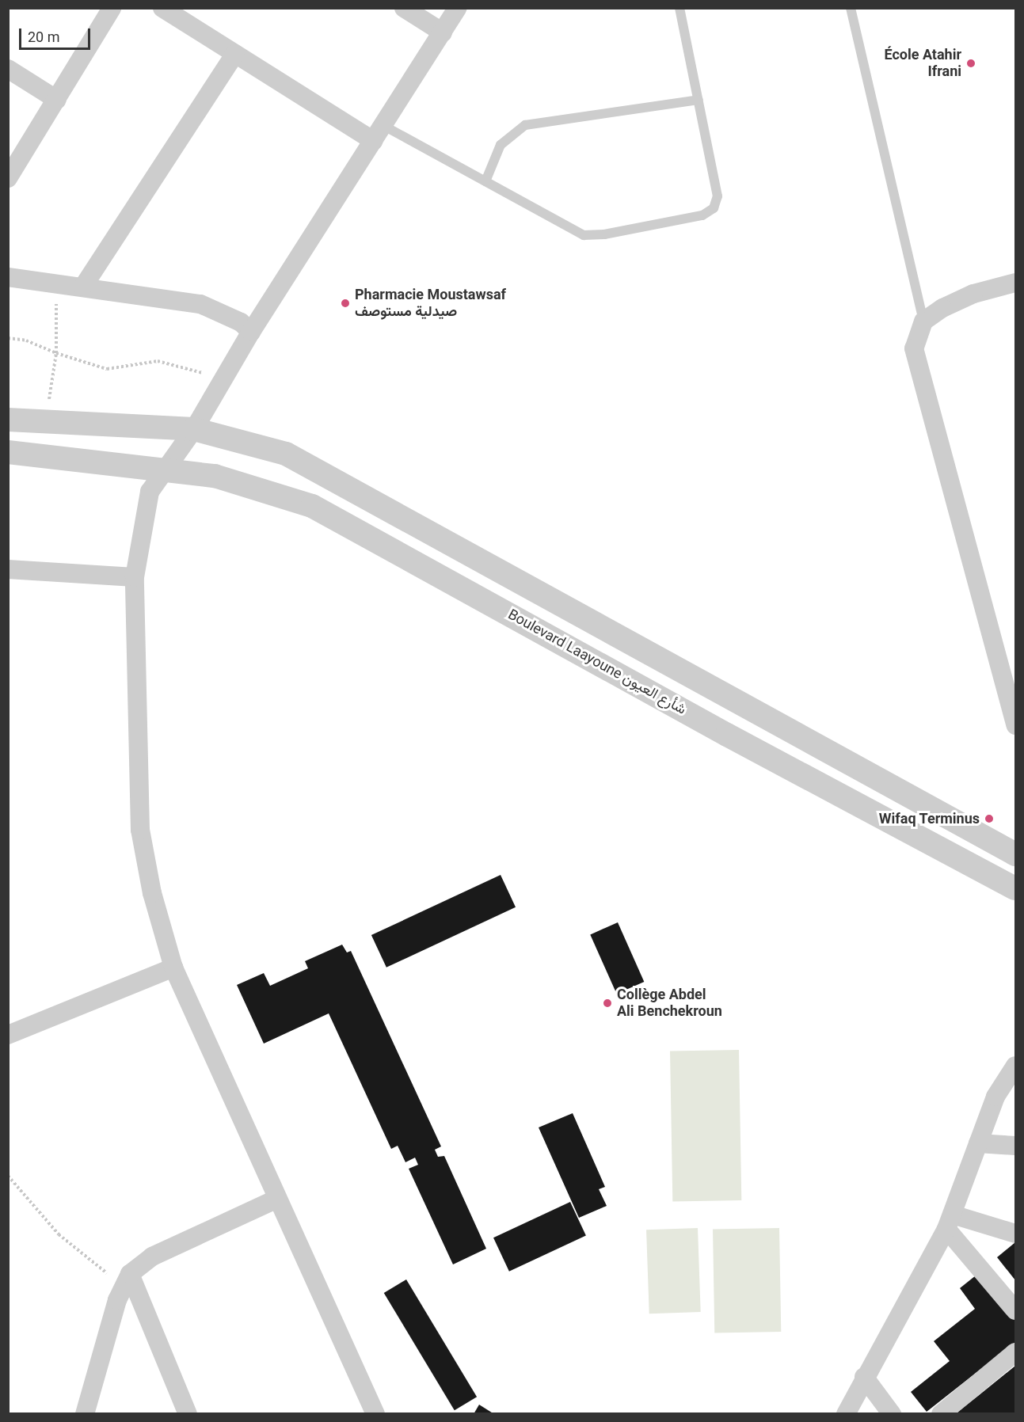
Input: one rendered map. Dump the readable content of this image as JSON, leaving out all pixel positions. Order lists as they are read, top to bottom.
{
  "streets": {
    "street": ["Boulevard Laayoune شأرع العيون"]
  },
  "places": [
    "École Atahir Ifrani",
    "Pharmacie Moustawsaf صيدلية مستوصف",
    "Wifaq Terminus",
    "Collège Abdel Ali Benchekroun"
  ],
  "scale_bar": "20 m"
}
